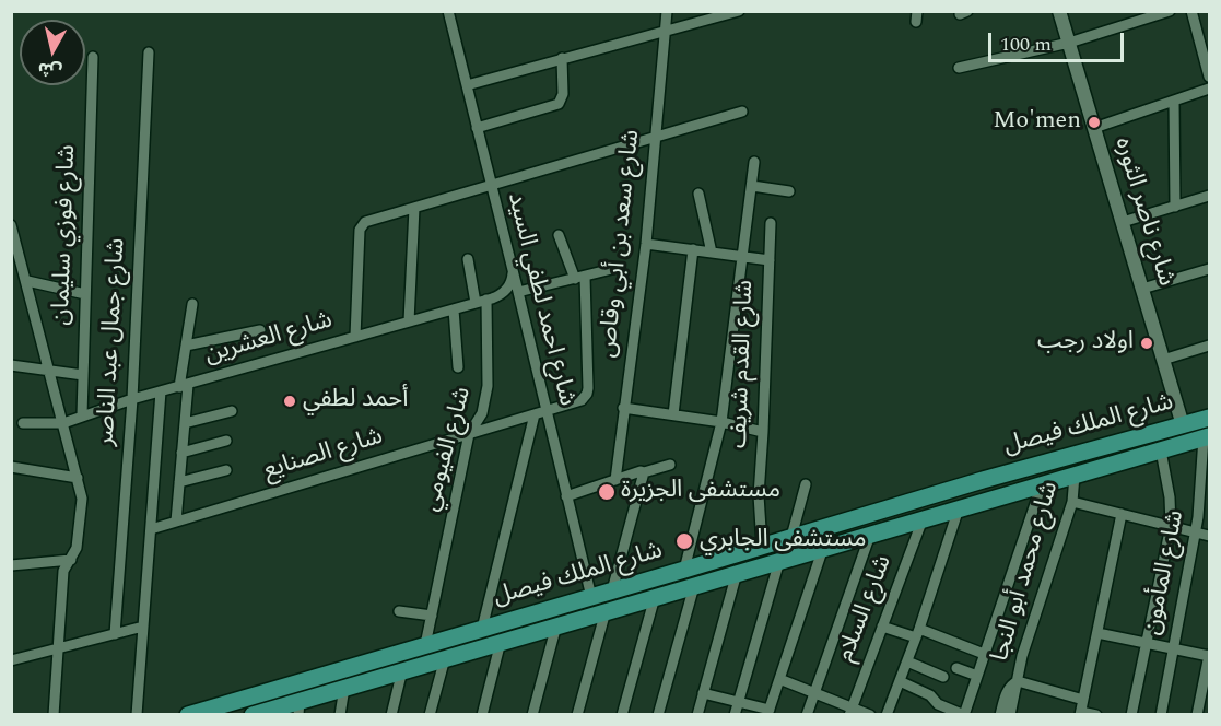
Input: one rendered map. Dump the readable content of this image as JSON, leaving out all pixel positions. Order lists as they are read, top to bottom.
{
  "streets": {
    "main road": ["شارع الملك فيصل"],
    "street": [
      "شارع ناصر الثوره",
      "شارع فوزي سليمان",
      "شارع سعد بن أبي وقاص",
      "شارع احمد لطفي السيد",
      "شارع العشرين",
      "شارع جمال عبد الناصر",
      "شارع القدم شريف",
      "شارع الفيومي",
      "شارع الصنايع",
      "شارع محمد أبو النجا",
      "شارع المأمون",
      "شارع السلام"
    ]
  },
  "crossings": [
    ["شارع ناصر الثوره", "شارع الملك فيصل"],
    ["شارع فوزي سليمان", "شارع العشرين"],
    ["شارع احمد لطفي السيد", "شارع العشرين"],
    ["شارع احمد لطفي السيد", "شارع الملك فيصل"],
    ["شارع احمد لطفي السيد", "شارع الصنايع"],
    ["شارع العشرين", "شارع جمال عبد الناصر"],
    ["شارع العشرين", "شارع الفيومي"],
    ["شارع القدم شريف", "شارع الملك فيصل"],
    ["شارع الملك فيصل", "شارع الفيومي"],
    ["شارع الملك فيصل", "شارع محمد أبو النجا"],
    ["شارع الملك فيصل", "شارع المأمون"],
    ["شارع الملك فيصل", "شارع السلام"],
    ["شارع الفيومي", "شارع الصنايع"]
  ],
  "places": [
    "Mo'men",
    "اولاد رجب",
    "أحمد لطفي",
    "مستشفى الجزيرة",
    "مستشفى الجابري"
  ],
  "scale_bar": "100 m",
  "north": "bottom"
}
